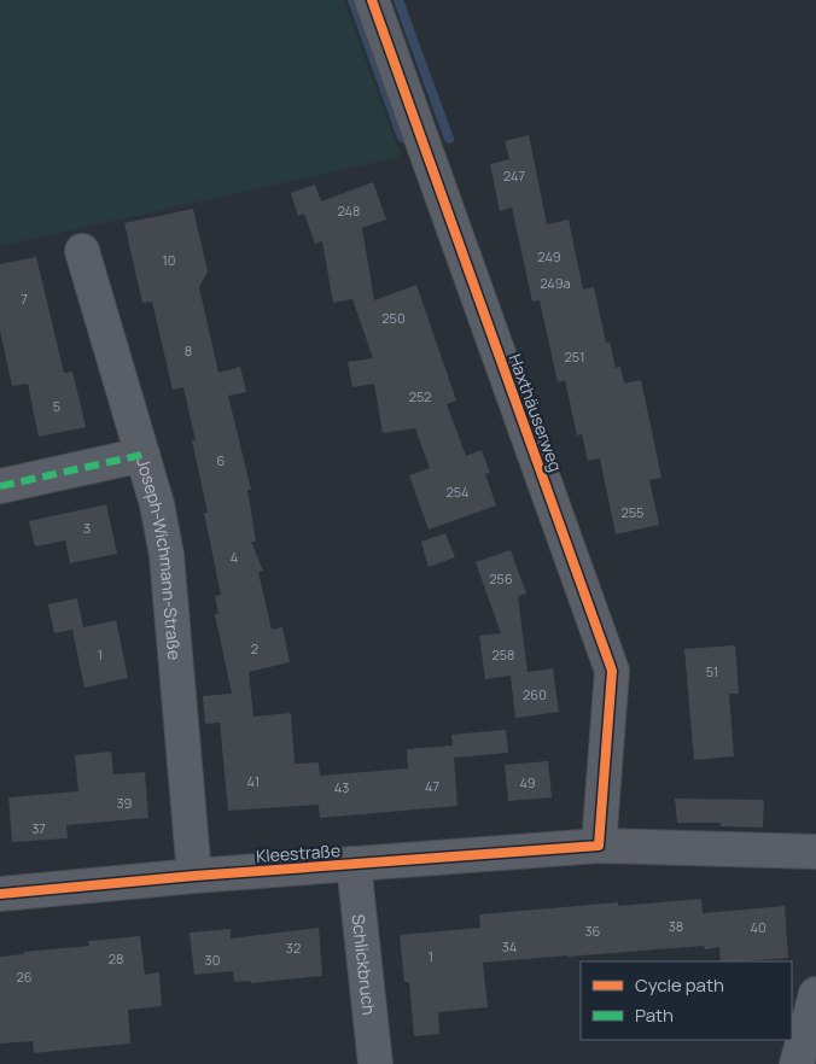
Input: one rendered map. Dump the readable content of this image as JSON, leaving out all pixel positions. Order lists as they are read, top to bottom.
{
  "streets": {
    "street": [
      "Haxthäuserweg",
      "Joseph-Wichmann-Straße",
      "Kleestraße",
      "Schlickbruch"
    ]
  },
  "crossings": [
    ["Haxthäuserweg", "Kleestraße"],
    ["Joseph-Wichmann-Straße", "Kleestraße"],
    ["Kleestraße", "Schlickbruch"]
  ],
  "house_numbers": [
    "247",
    "248",
    "249",
    "10",
    "249a",
    "7",
    "250",
    "8",
    "251",
    "252",
    "5",
    "6",
    "254",
    "255",
    "3",
    "4",
    "256",
    "2",
    "1",
    "258",
    "51",
    "260",
    "41",
    "49",
    "47",
    "43",
    "39",
    "37",
    "38",
    "40",
    "36",
    "34",
    "32",
    "1",
    "28",
    "30",
    "26"
  ],
  "legend": ["Cycle path", "Path"]
}
